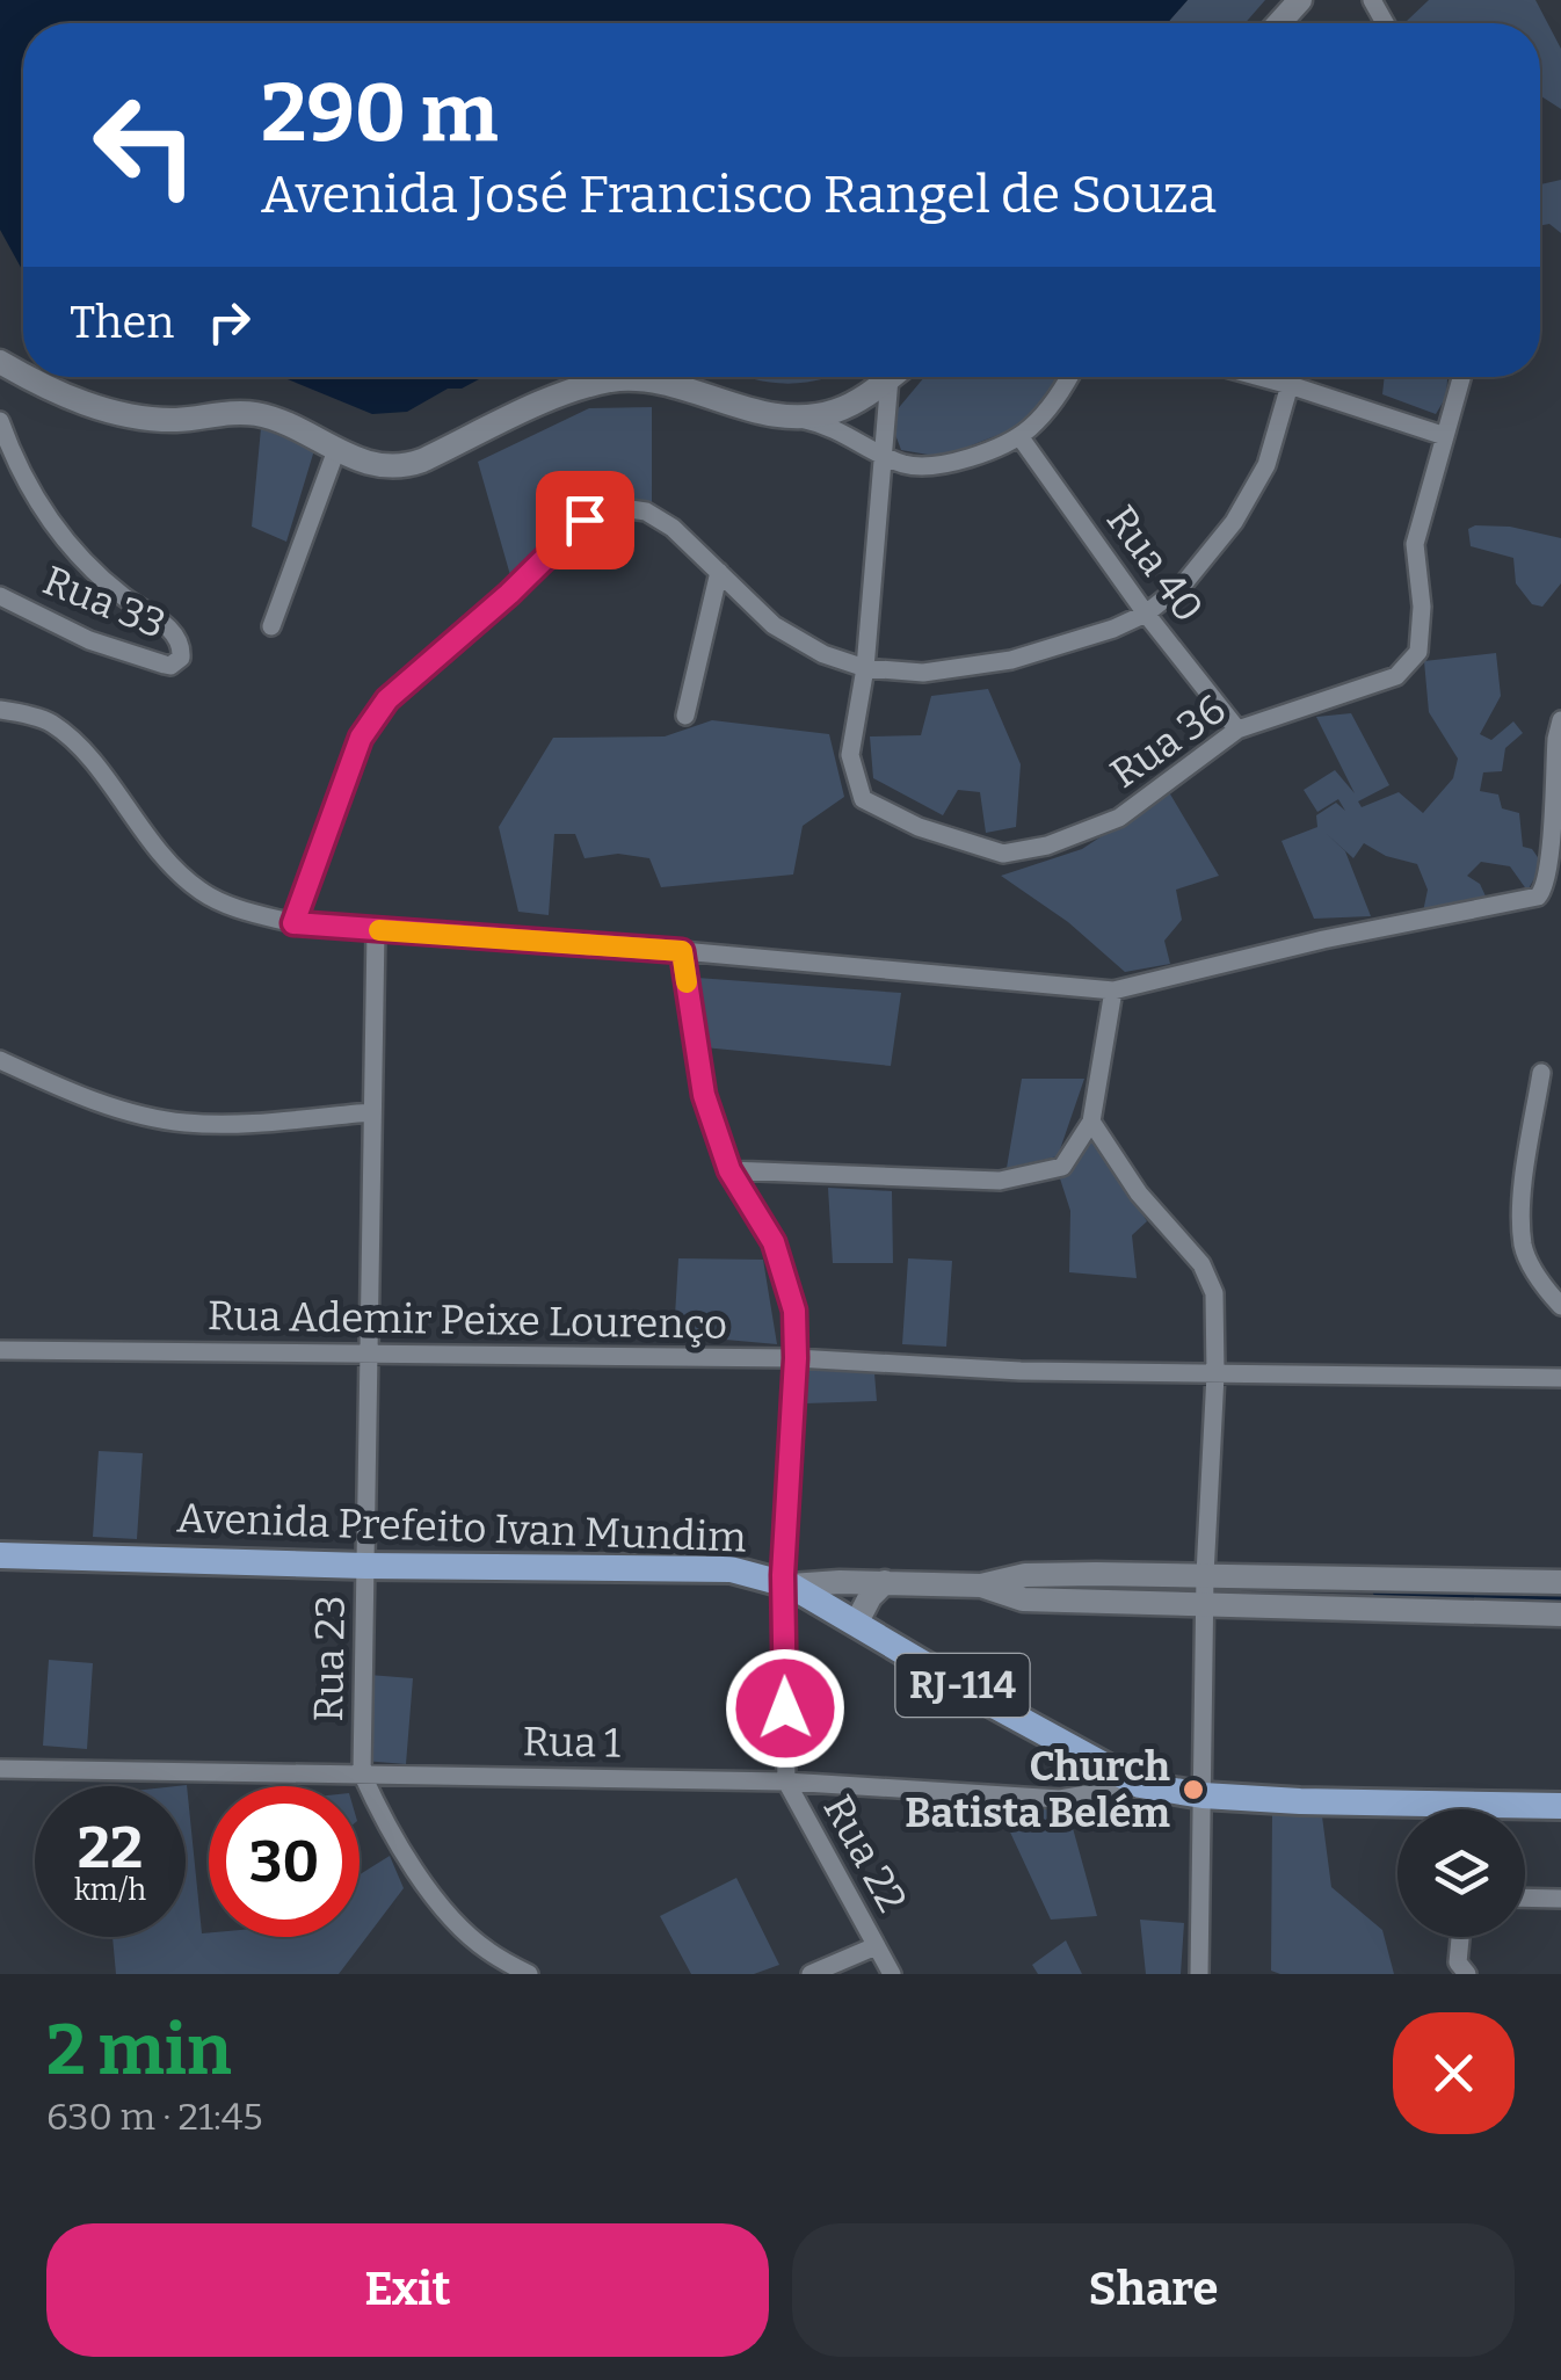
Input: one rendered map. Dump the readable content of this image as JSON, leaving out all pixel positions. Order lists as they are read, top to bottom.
{
  "streets": {
    "main road": ["Avenida Prefeito Ivan Mundim", "RJ-114"],
    "street": [
      "Rua 40",
      "Rua 33",
      "Rua 36",
      "Rua Ademir Peixe Lourenço",
      "Rua 23",
      "Rua 1",
      "Rua 22"
    ]
  },
  "crossings": [
    ["Rua 40", "Rua 36"],
    ["Rua Ademir Peixe Lourenço", "Rua 23"],
    ["Rua Ademir Peixe Lourenço", "Rua 22"],
    ["Avenida Prefeito Ivan Mundim", "Rua 23"],
    ["Avenida Prefeito Ivan Mundim", "Rua 1"],
    ["Avenida Prefeito Ivan Mundim", "Rua 22"],
    ["Rua 23", "Rua 1"],
    ["Rua 1", "Rua 22"]
  ],
  "places": ["Church Batista Belém"],
  "page": {
    "turn": ["290 m", "Avenida José Francisco Rangel de Souza"],
    "then": "Then",
    "speed": "22 km/h",
    "limit": "30",
    "heading": ["2 min", "630 m · 21:45"],
    "buttons": ["Exit", "Share"]
  }
}
